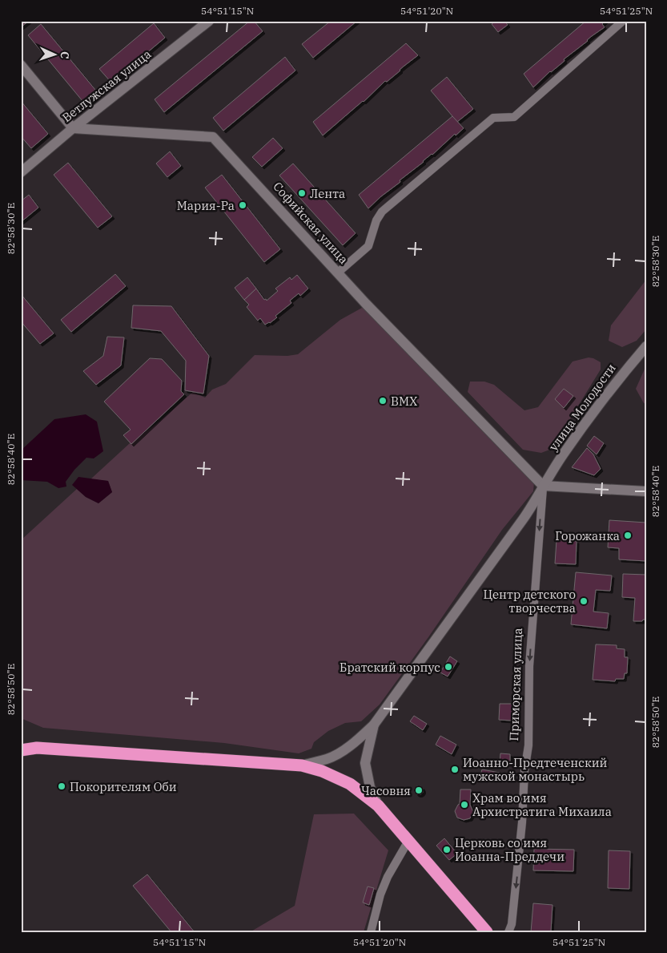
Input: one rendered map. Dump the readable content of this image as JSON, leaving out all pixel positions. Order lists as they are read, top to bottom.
{
  "streets": {
    "main road": ["Ветлужская улица", "Софийская улица", "улица Молодости"],
    "street": ["Приморская улица"]
  },
  "crossings": [
    ["Ветлужская улица", "Софийская улица"],
    ["Софийская улица", "улица Молодости"],
    ["Софийская улица", "Приморская улица"],
    ["улица Молодости", "Приморская улица"]
  ],
  "one_way": ["Приморская улица"],
  "places": [
    "Лента",
    "Мария-Ра",
    "BMX",
    "Горожанка",
    "Центр детского творчества",
    "Братский корпус",
    "Иоанно-Предтеченский мужской монастырь",
    "Покорителям Оби",
    "Часовня",
    "Храм во имя Архистратига Михаила",
    "Церковь со имя Иоанна-Преддечи"
  ],
  "north": "right",
  "coordinates": [
    "54°51'15\"N",
    "54°51'20\"N",
    "54°51'25\"N",
    "82°58'30\"E",
    "82°58'40\"E",
    "82°58'50\"E"
  ]
}
